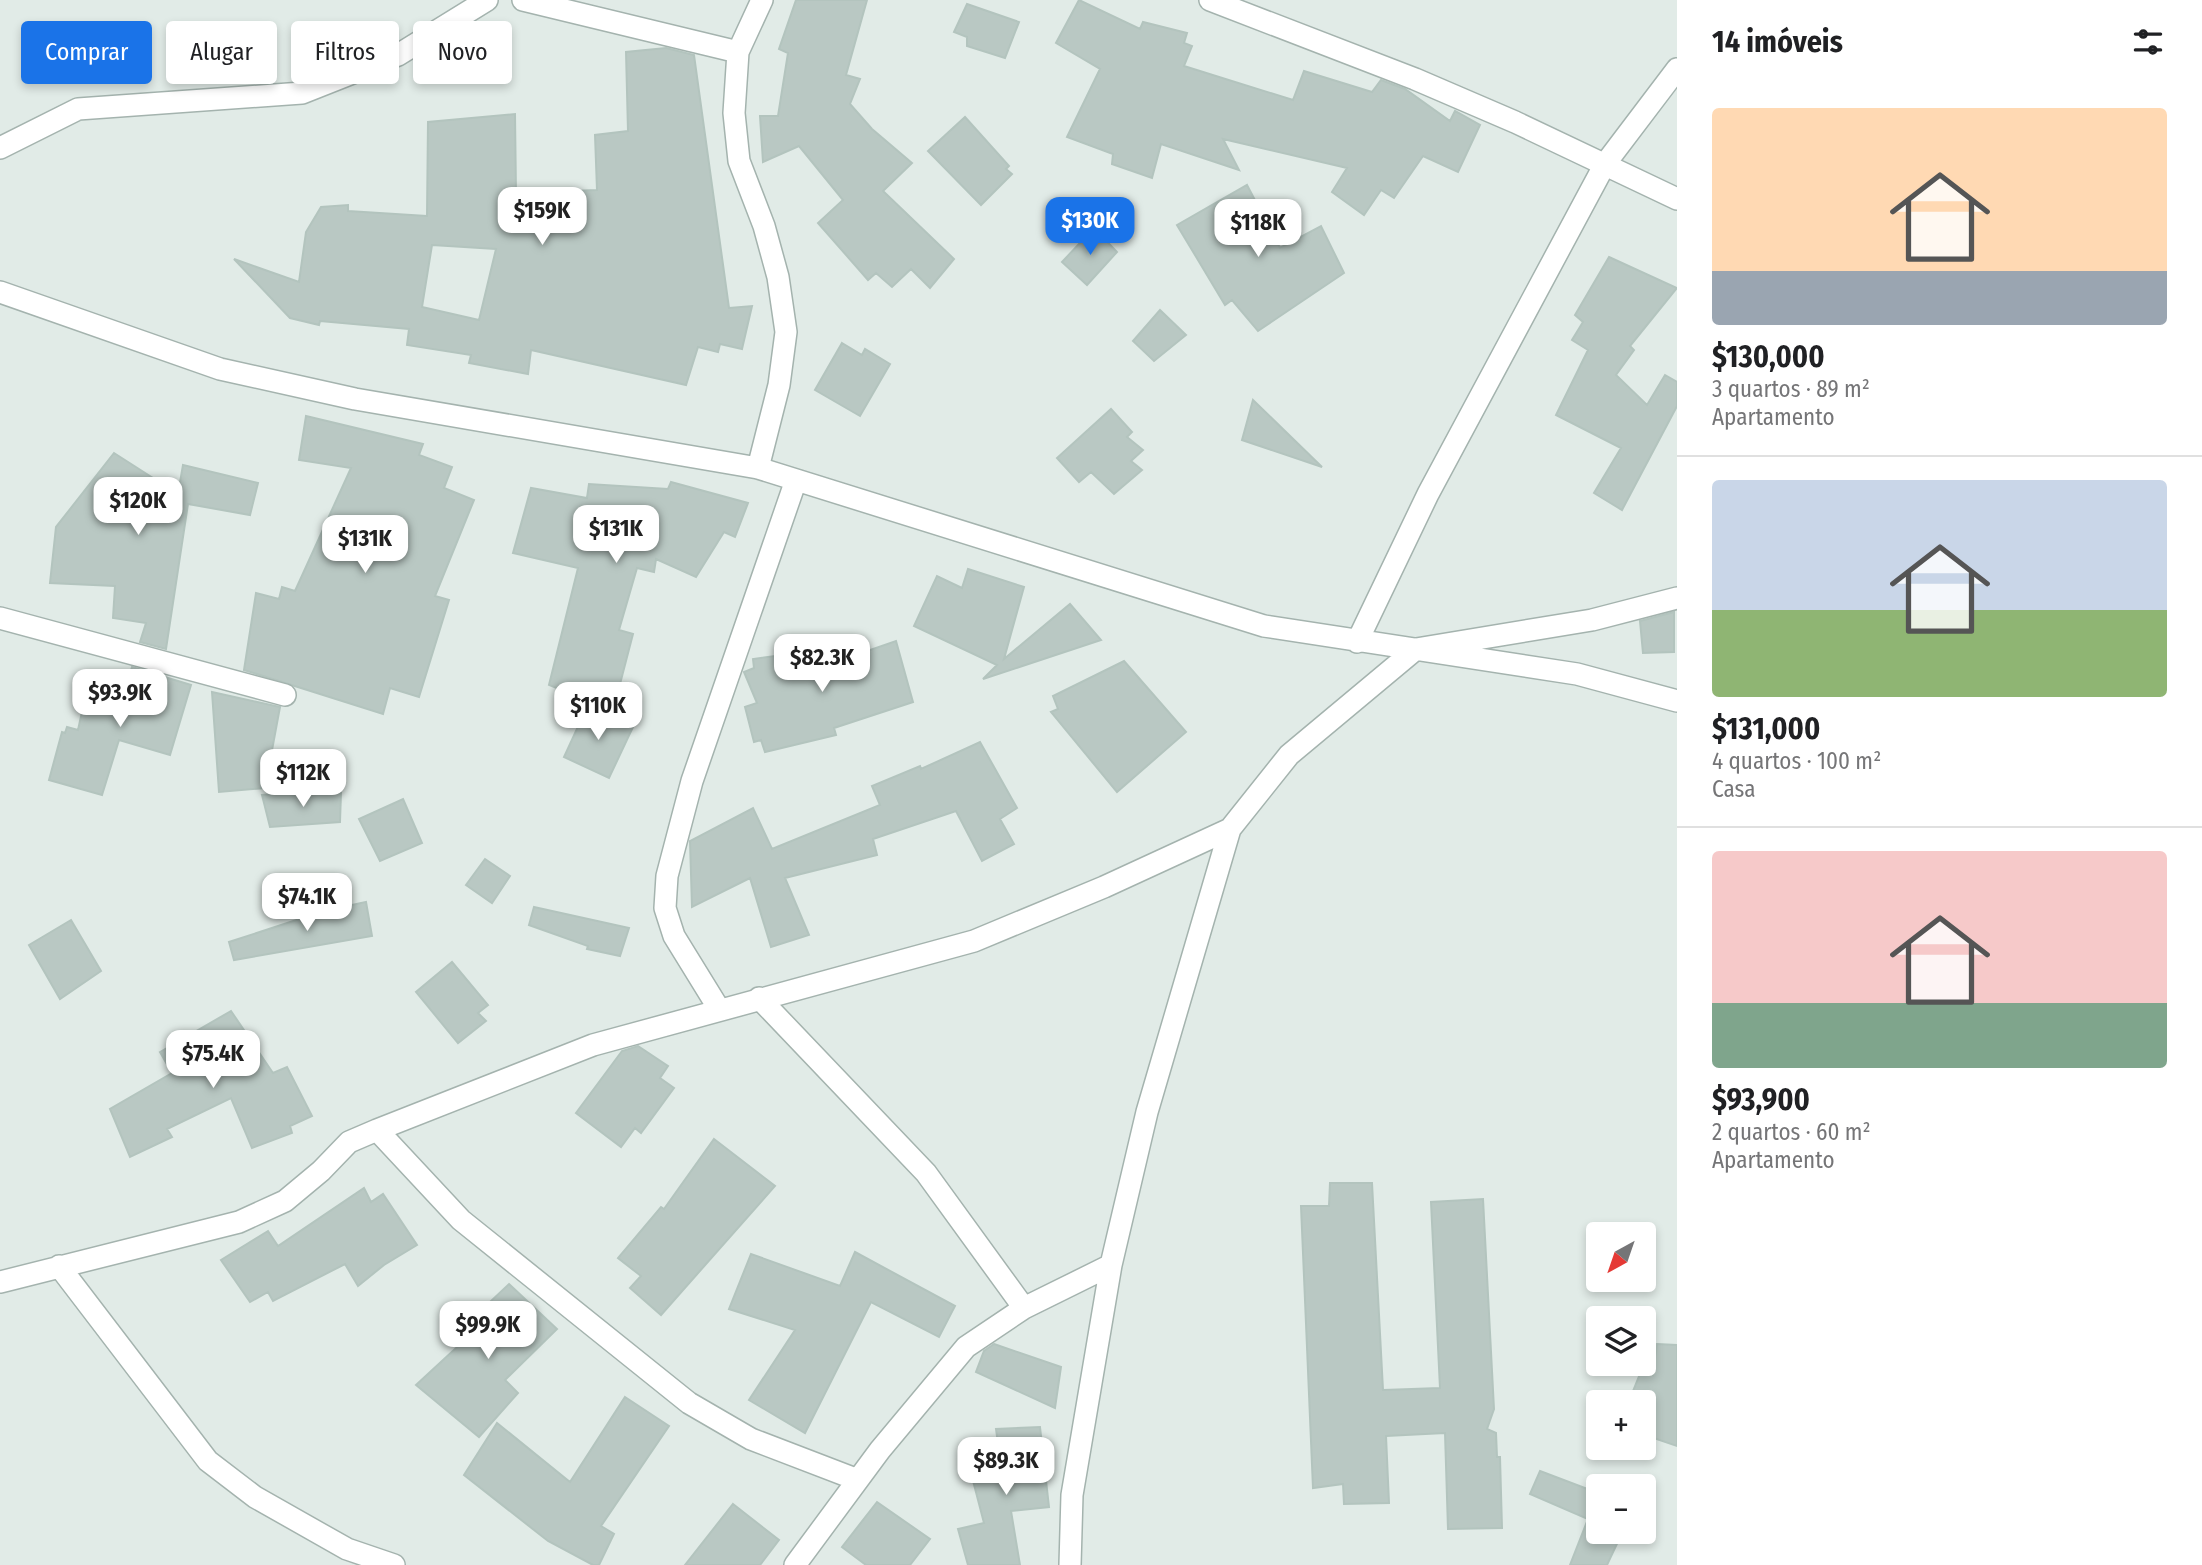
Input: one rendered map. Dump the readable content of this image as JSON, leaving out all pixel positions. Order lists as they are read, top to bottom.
{
  "north": "bottom left",
  "page": {
    "heading": "14 imóveis",
    "chip": [
      "Comprar",
      "Alugar",
      "Filtros",
      "Novo"
    ],
    "list": [
      {
        "name": "$130,000",
        "note": "3 quartos · 89 m² · Apartamento"
      },
      {
        "name": "$131,000",
        "note": "4 quartos · 100 m² · Casa"
      },
      {
        "name": "$93,900",
        "note": "2 quartos · 60 m² · Apartamento"
      }
    ],
    "price": [
      "$159K",
      "$130K",
      "$118K",
      "$120K",
      "$131K",
      "$131K",
      "$82.3K",
      "$93.9K",
      "$110K",
      "$112K",
      "$74.1K",
      "$75.4K",
      "$99.9K",
      "$89.3K"
    ],
    "map_buttons": ["+", "−"]
  }
}
